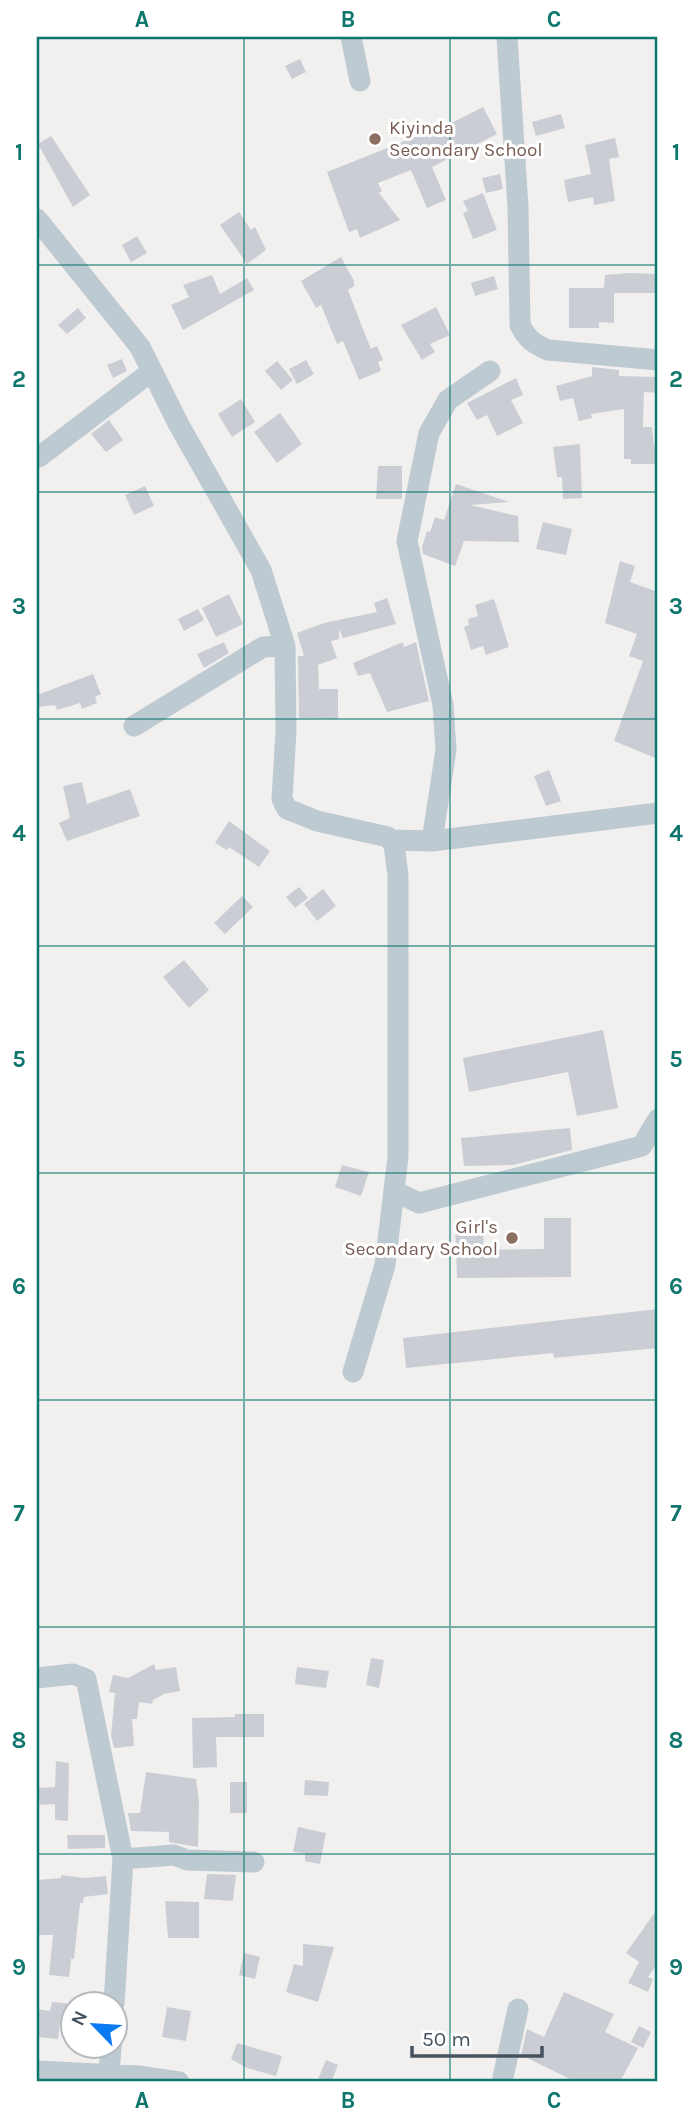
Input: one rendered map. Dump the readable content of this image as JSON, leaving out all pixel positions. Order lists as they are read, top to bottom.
{
  "places": ["Kiyinda Secondary School", "Girl's Secondary School"],
  "scale_bar": "50 m",
  "north": "top left",
  "grid": {
    "columns": ["A", "B", "C"],
    "rows": [
      "1",
      "2",
      "3",
      "4",
      "5",
      "6",
      "7",
      "8",
      "9"
    ]
  }
}
